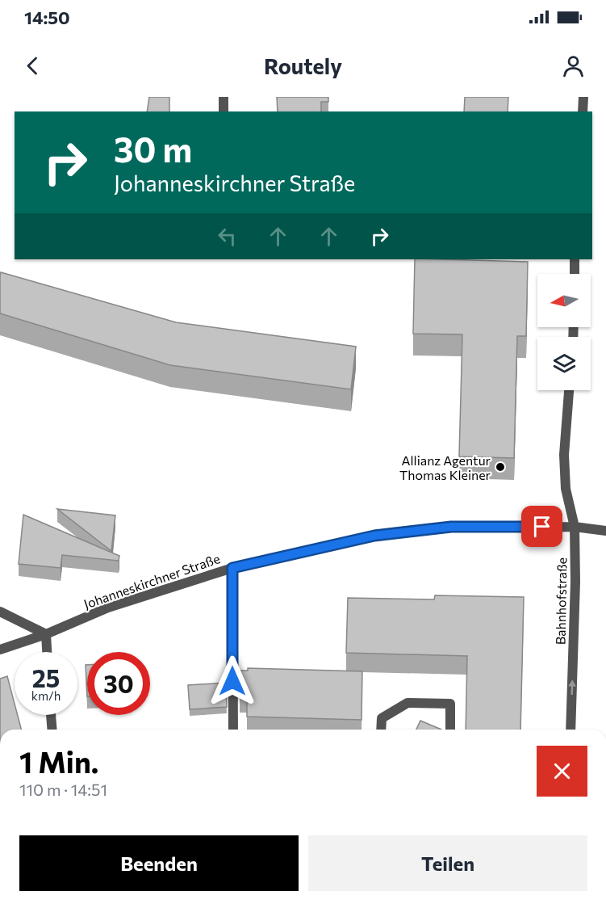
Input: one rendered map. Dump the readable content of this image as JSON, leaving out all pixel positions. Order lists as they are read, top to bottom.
{
  "streets": {
    "street": ["Johanneskirchner Straße", "Bahnhofstraße"]
  },
  "crossings": [
    ["Johanneskirchner Straße", "Bahnhofstraße"]
  ],
  "one_way": ["Bahnhofstraße"],
  "places": ["Allianz Agentur Thomas Kleiner"],
  "north": "left",
  "page": {
    "status": "14:50",
    "header": "Routely",
    "turn": ["30 m", "Johanneskirchner Straße"],
    "speed": "25 km/h",
    "limit": "30",
    "heading": ["1 Min.", "110 m · 14:51"],
    "buttons": ["Beenden", "Teilen"]
  }
}
